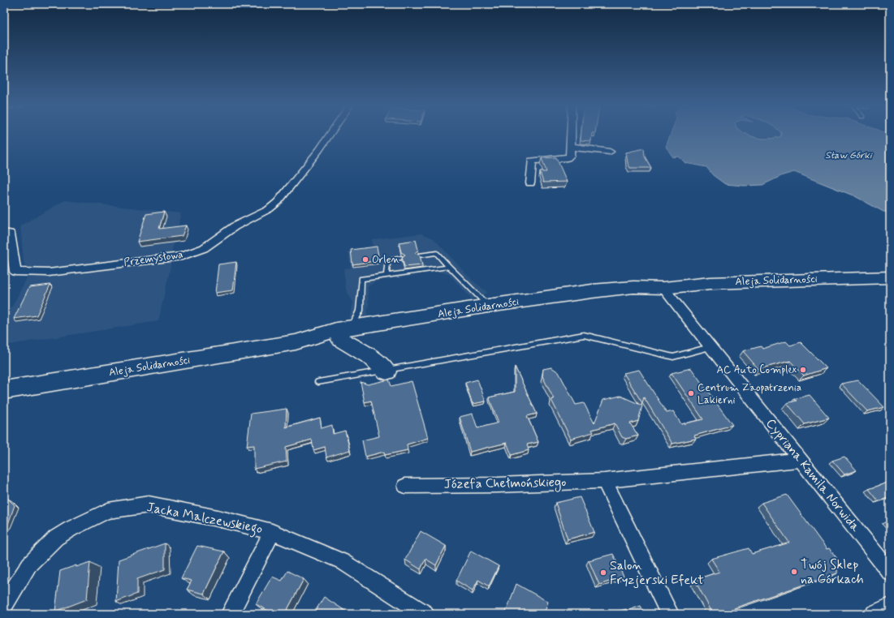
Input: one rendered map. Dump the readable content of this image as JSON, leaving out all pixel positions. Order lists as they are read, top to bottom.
{
  "streets": {
    "main road": ["Aleja Solidarności"],
    "street": [
      "Przemysłowa",
      "Cypriana Kamila Norwida",
      "Józefa Chełmońskiego",
      "Jacka Malczewskiego"
    ]
  },
  "crossings": [
    ["Aleja Solidarności", "Cypriana Kamila Norwida"],
    ["Cypriana Kamila Norwida", "Józefa Chełmońskiego"]
  ],
  "water": ["Staw Górki"],
  "places": [
    "Orlen",
    "AC Auto Complex",
    "Centrum Zaopatrzenia Lakierni",
    "Twój Sklep na Górkach",
    "Salon Fryzjerski Efekt"
  ]
}
